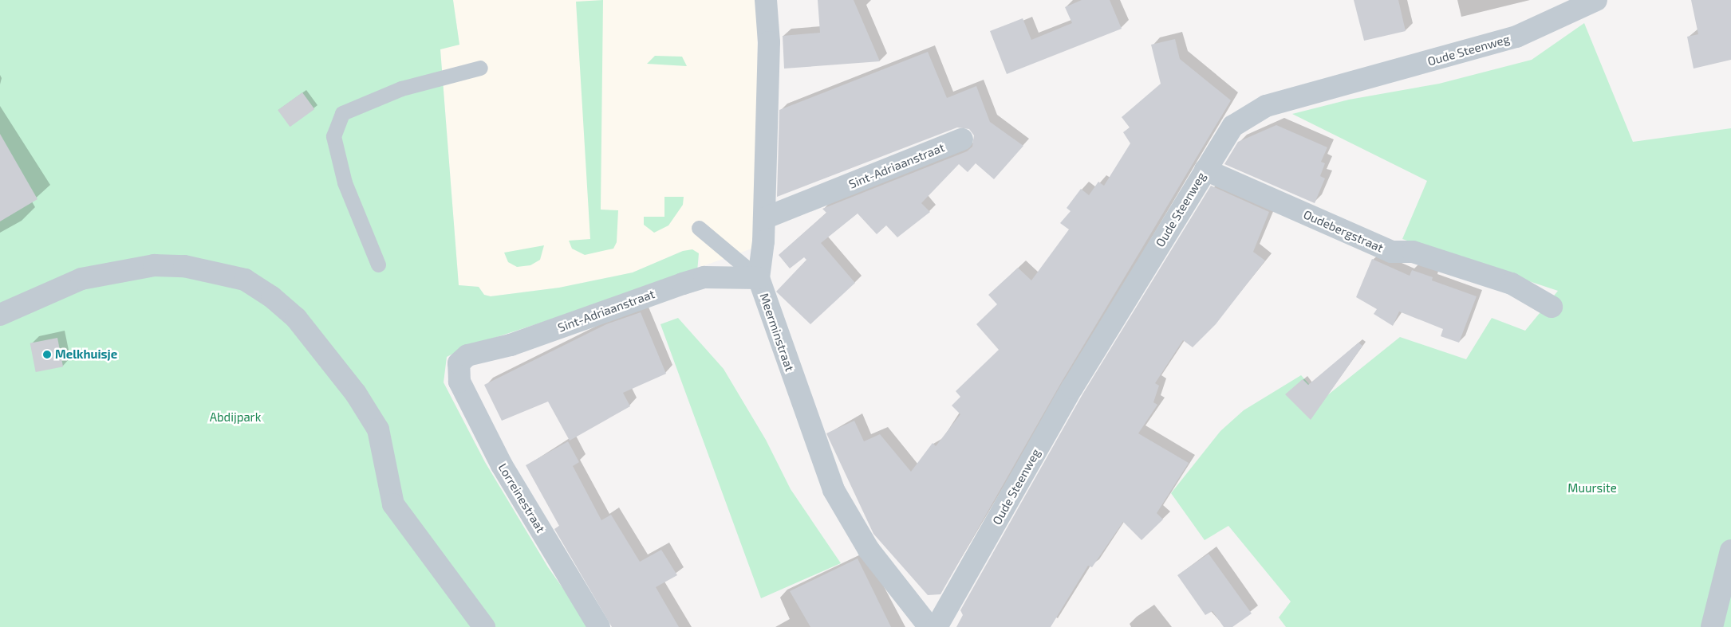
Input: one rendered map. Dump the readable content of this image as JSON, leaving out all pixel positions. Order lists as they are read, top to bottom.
{
  "streets": {
    "street": [
      "Oude Steenweg",
      "Sint-Adriaanstraat",
      "Oudebergstraat",
      "Meerminstraat",
      "Lorreinestraat"
    ]
  },
  "crossings": [
    ["Oude Steenweg", "Oudebergstraat"],
    ["Sint-Adriaanstraat", "Meerminstraat"],
    ["Sint-Adriaanstraat", "Lorreinestraat"]
  ],
  "parks": ["Abdijpark", "Muursite"],
  "places": ["Melkhuisje"]
}
